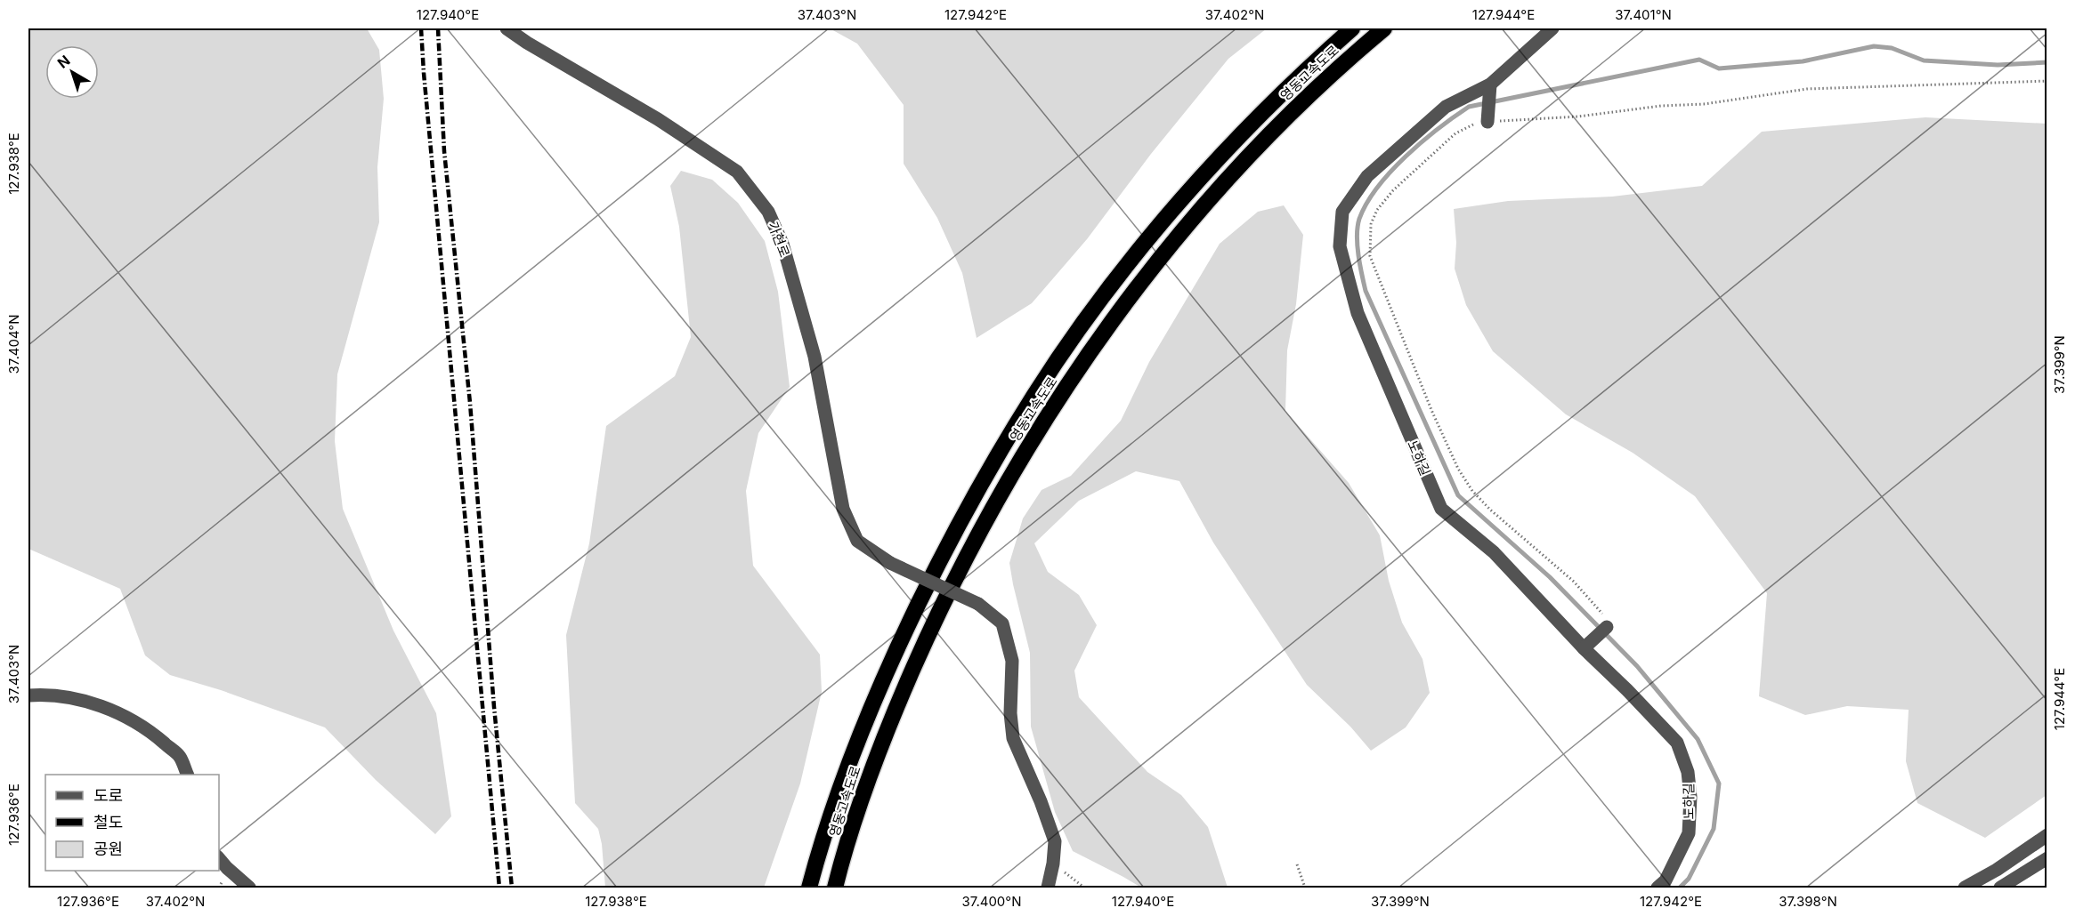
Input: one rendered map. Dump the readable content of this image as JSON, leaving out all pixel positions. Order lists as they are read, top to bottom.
{
  "streets": {
    "highway": ["영동고속도로"],
    "street": ["가현로", "노하길"]
  },
  "legend": ["도로", "철도", "공원"],
  "north": "top left",
  "coordinates": [
    "127.940°E",
    "37.403°N",
    "127.942°E",
    "37.402°N",
    "127.944°E",
    "37.401°N",
    "127.938°E",
    "37.404°N",
    "37.399°N",
    "127.936°E",
    "37.400°N",
    "37.398°N"
  ]
}
